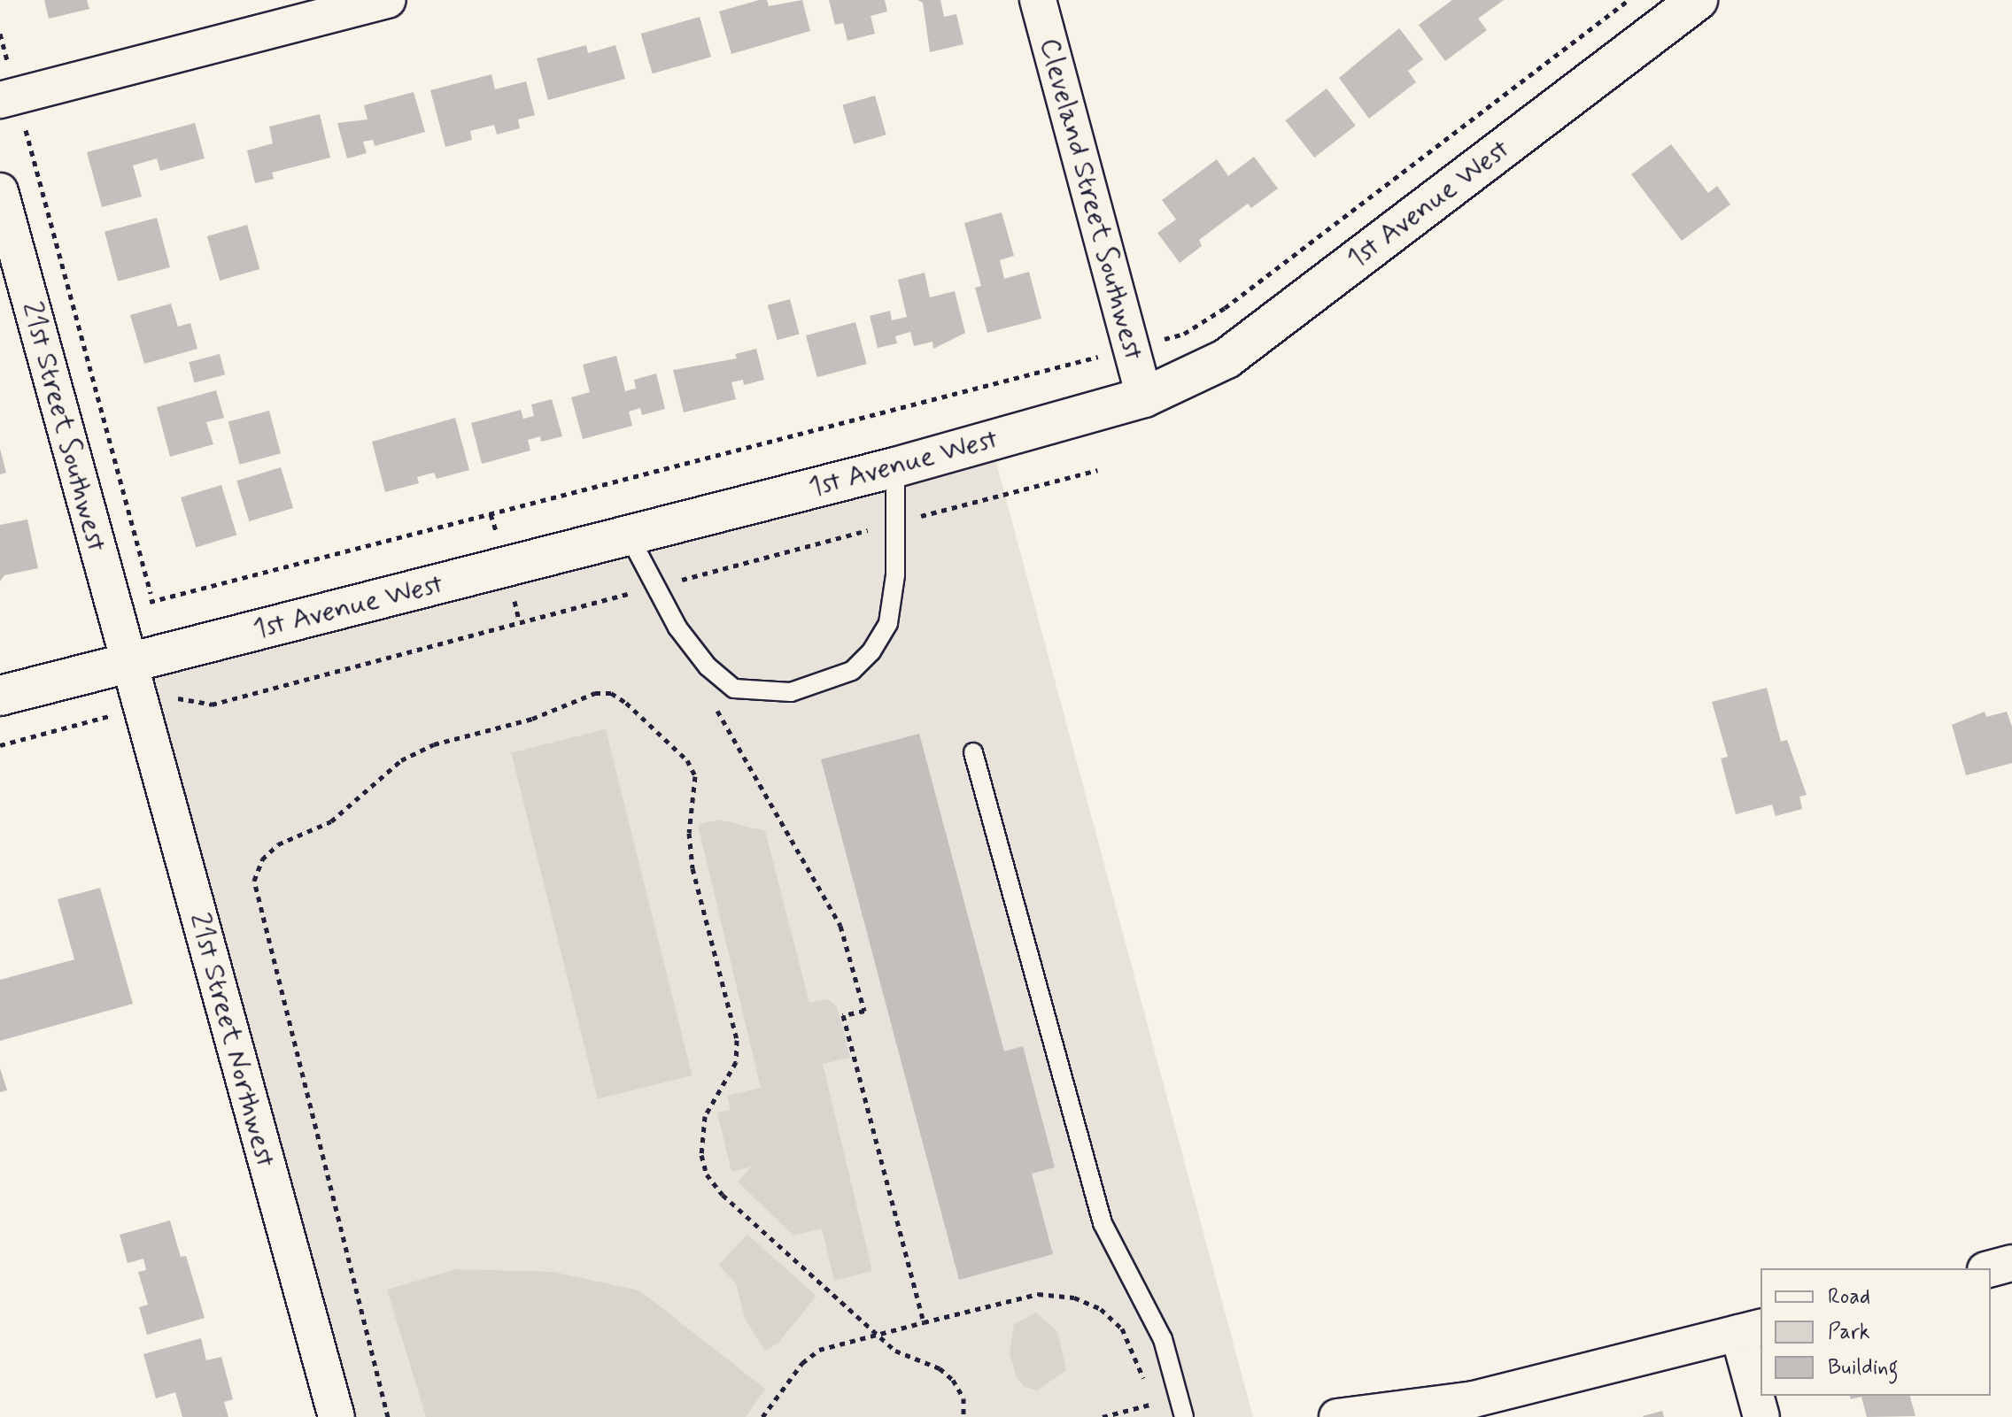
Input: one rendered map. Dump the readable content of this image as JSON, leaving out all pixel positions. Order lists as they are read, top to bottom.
{
  "streets": {
    "street": [
      "Cleveland Street Southwest",
      "1st Avenue West",
      "21st Street Southwest",
      "21st Street Northwest"
    ]
  },
  "crossings": [
    ["Cleveland Street Southwest", "1st Avenue West"],
    ["1st Avenue West", "21st Street Southwest"],
    ["1st Avenue West", "21st Street Northwest"],
    ["21st Street Southwest", "21st Street Northwest"]
  ],
  "legend": ["Road", "Park", "Building"]
}
